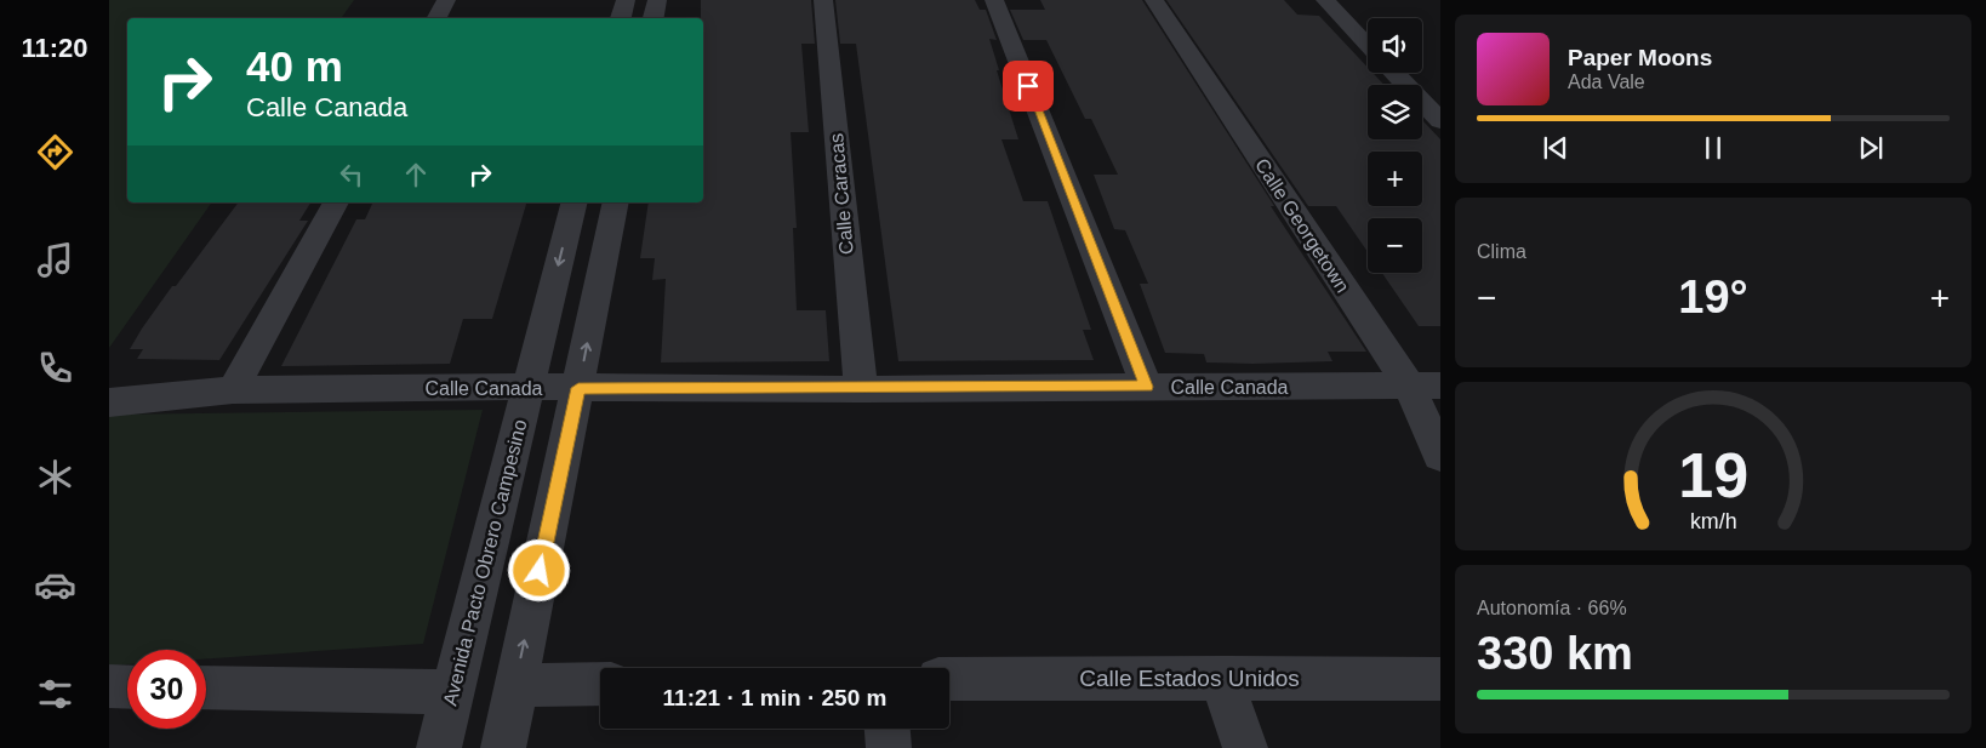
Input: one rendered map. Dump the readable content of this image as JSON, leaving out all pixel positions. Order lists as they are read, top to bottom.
{
  "streets": {
    "street": [
      "Calle Caracas",
      "Calle Georgetown",
      "Calle Canada",
      "Avenida Pacto Obrero Campesino",
      "Calle Estados Unidos"
    ]
  },
  "crossings": [
    ["Calle Caracas", "Calle Canada"],
    ["Calle Georgetown", "Calle Canada"],
    ["Calle Canada", "Avenida Pacto Obrero Campesino"]
  ],
  "page": {
    "tabs": "11:20",
    "map_buttons": ["+", "−"],
    "turn": ["40 m", "Calle Canada"],
    "song": ["Paper Moons", "Ada Vale"],
    "tile": [
      "Clima",
      ["Autonomía · 66%", "330 km"]
    ],
    "heat": ["−", "19°", "+"],
    "limit": "30",
    "trip": "11:21 · 1 min · 250 m",
    "gauge": ["19", "km/h"]
  }
}
